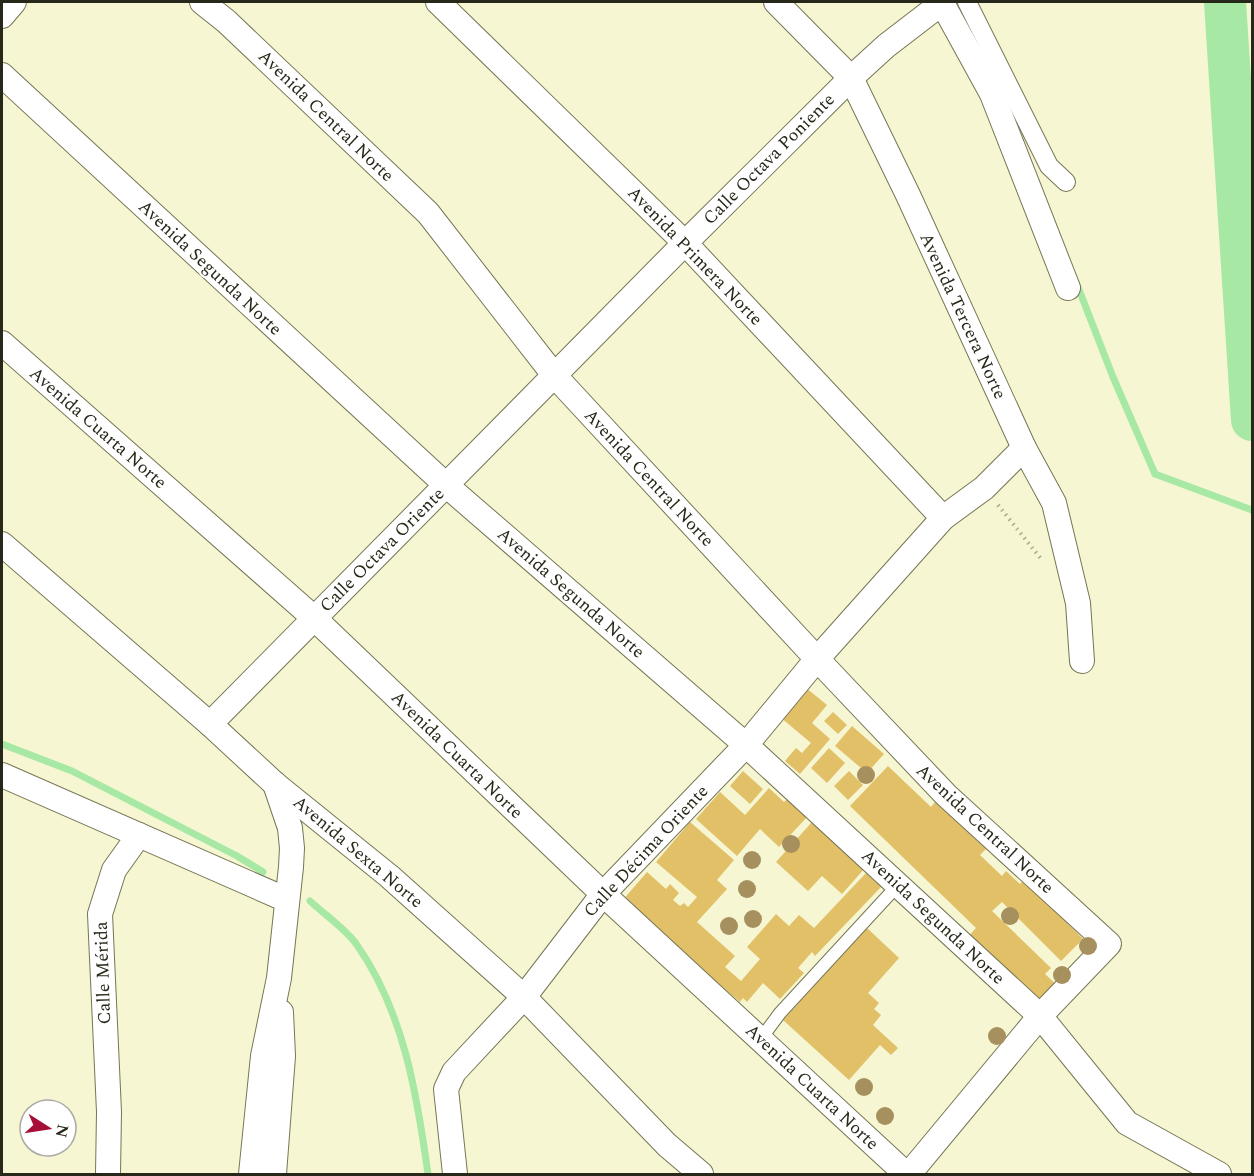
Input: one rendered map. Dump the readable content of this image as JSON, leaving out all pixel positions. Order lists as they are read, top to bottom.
{
  "streets": {
    "street": [
      "Avenida Central Norte",
      "Calle Octava Poniente",
      "Avenida Primera Norte",
      "Avenida Segunda Norte",
      "Avenida Tercera Norte",
      "Avenida Cuarta Norte",
      "Calle Octava Oriente",
      "Calle Décima Oriente",
      "Avenida Sexta Norte",
      "Calle Mérida"
    ]
  },
  "crossings": [
    ["Avenida Central Norte", "Calle Octava Poniente"],
    ["Avenida Central Norte", "Avenida Segunda Norte"],
    ["Avenida Central Norte", "Calle Octava Oriente"],
    ["Avenida Central Norte", "Calle Décima Oriente"],
    ["Calle Octava Poniente", "Avenida Primera Norte"],
    ["Calle Octava Poniente", "Avenida Tercera Norte"],
    ["Calle Octava Poniente", "Calle Octava Oriente"],
    ["Avenida Primera Norte", "Calle Décima Oriente"],
    ["Avenida Segunda Norte", "Calle Octava Oriente"],
    ["Avenida Segunda Norte", "Calle Décima Oriente"],
    ["Avenida Tercera Norte", "Calle Décima Oriente"],
    ["Avenida Cuarta Norte", "Calle Octava Oriente"],
    ["Avenida Cuarta Norte", "Calle Décima Oriente"],
    ["Calle Octava Oriente", "Avenida Sexta Norte"],
    ["Calle Décima Oriente", "Avenida Sexta Norte"]
  ],
  "north": "right"
}
